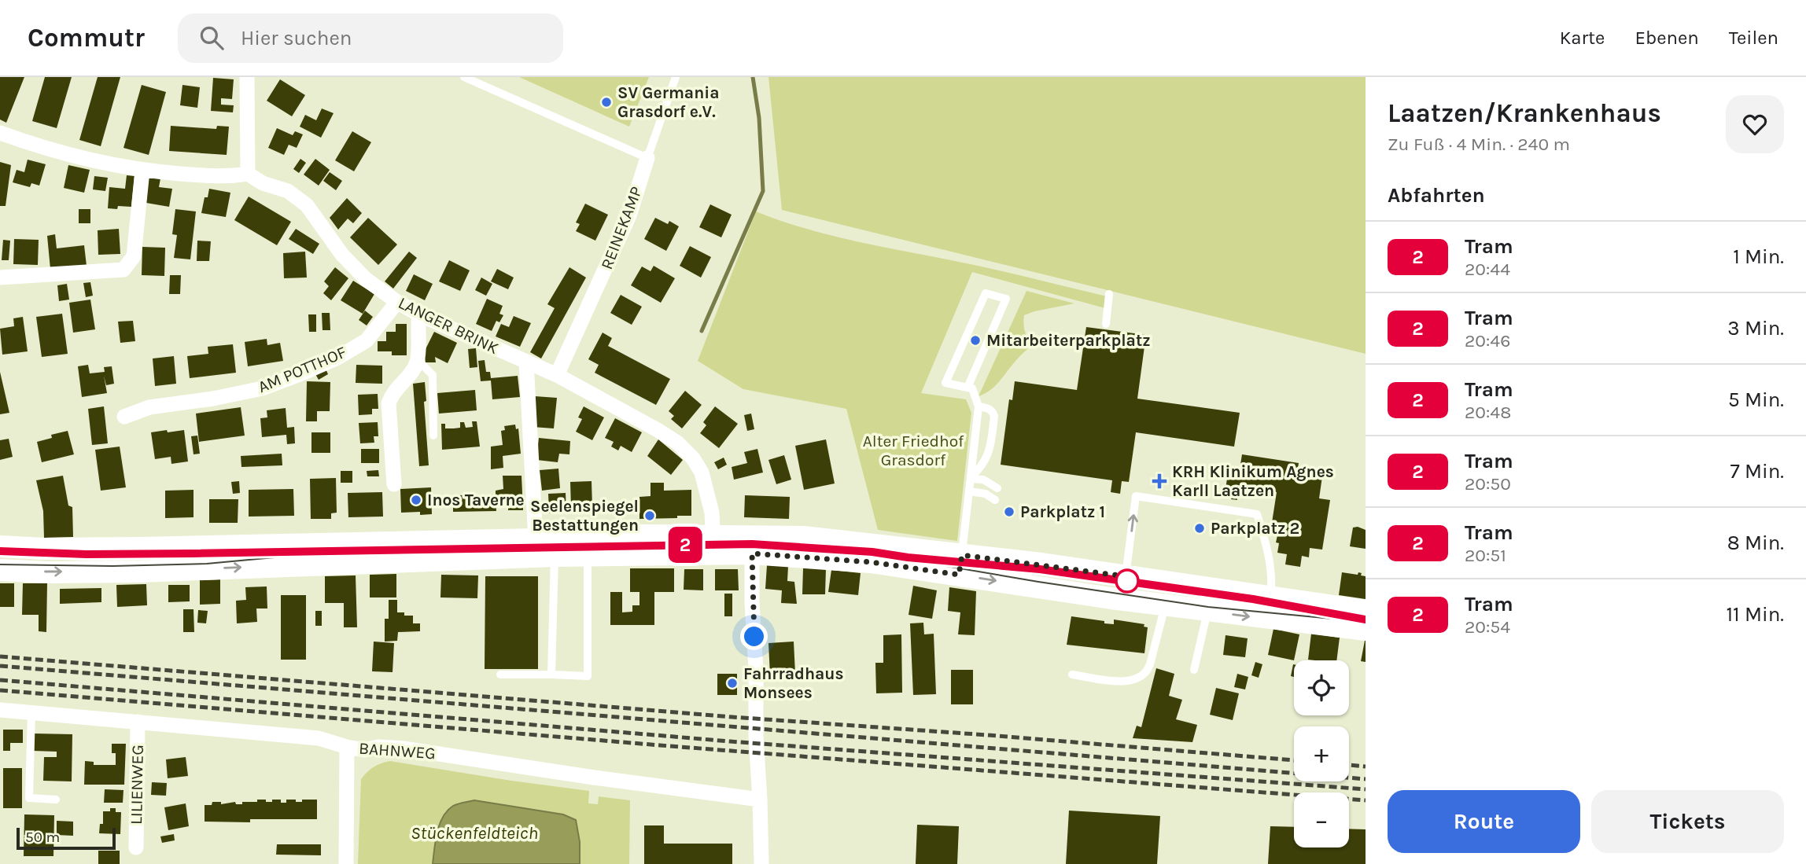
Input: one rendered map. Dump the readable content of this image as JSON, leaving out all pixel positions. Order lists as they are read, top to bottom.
{
  "streets": {
    "street": [
      "REINEKAMP",
      "LANGER BRINK",
      "AM POTTHOF",
      "BAHNWEG",
      "LILIENWEG"
    ]
  },
  "crossings": [
    ["REINEKAMP", "LANGER BRINK"],
    ["LANGER BRINK", "AM POTTHOF"],
    ["BAHNWEG", "LILIENWEG"]
  ],
  "water": ["Stückenfeldteich"],
  "parks": ["Alter Friedhof Grasdorf"],
  "places": {
    "other": [
      "SV Germania Grasdorf e.V.",
      "Mitarbeiterparkplatz",
      "Inos Taverne",
      "Parkplatz 1",
      "Seelenspiegel Bestattungen",
      "Parkplatz 2",
      "Fahrradhaus Monsees"
    ],
    "health": ["KRH Klinikum Agnes Karll Laatzen"]
  },
  "lines": ["tram line 2"],
  "scale_bar": "50 m",
  "page": {
    "header": "Commutr",
    "search": "Hier suchen",
    "nav": ["Karte", "Ebenen", "Teilen"],
    "on_map": "2",
    "heading": [
      ["Laatzen/Krankenhaus", "Zu Fuß · 4 Min. · 240 m"],
      "Abfahrten"
    ],
    "list": [
      {
        "mark": "2",
        "name": "Tram",
        "note": "20:44",
        "value": "1 Min."
      },
      {
        "mark": "2",
        "name": "Tram",
        "note": "20:46",
        "value": "3 Min."
      },
      {
        "mark": "2",
        "name": "Tram",
        "note": "20:48",
        "value": "5 Min."
      },
      {
        "mark": "2",
        "name": "Tram",
        "note": "20:50",
        "value": "7 Min."
      },
      {
        "mark": "2",
        "name": "Tram",
        "note": "20:51",
        "value": "8 Min."
      },
      {
        "mark": "2",
        "name": "Tram",
        "note": "20:54",
        "value": "11 Min."
      }
    ],
    "map_buttons": ["+", "−"],
    "buttons": ["Route", "Tickets"],
    "scale": "50 m"
  }
}
